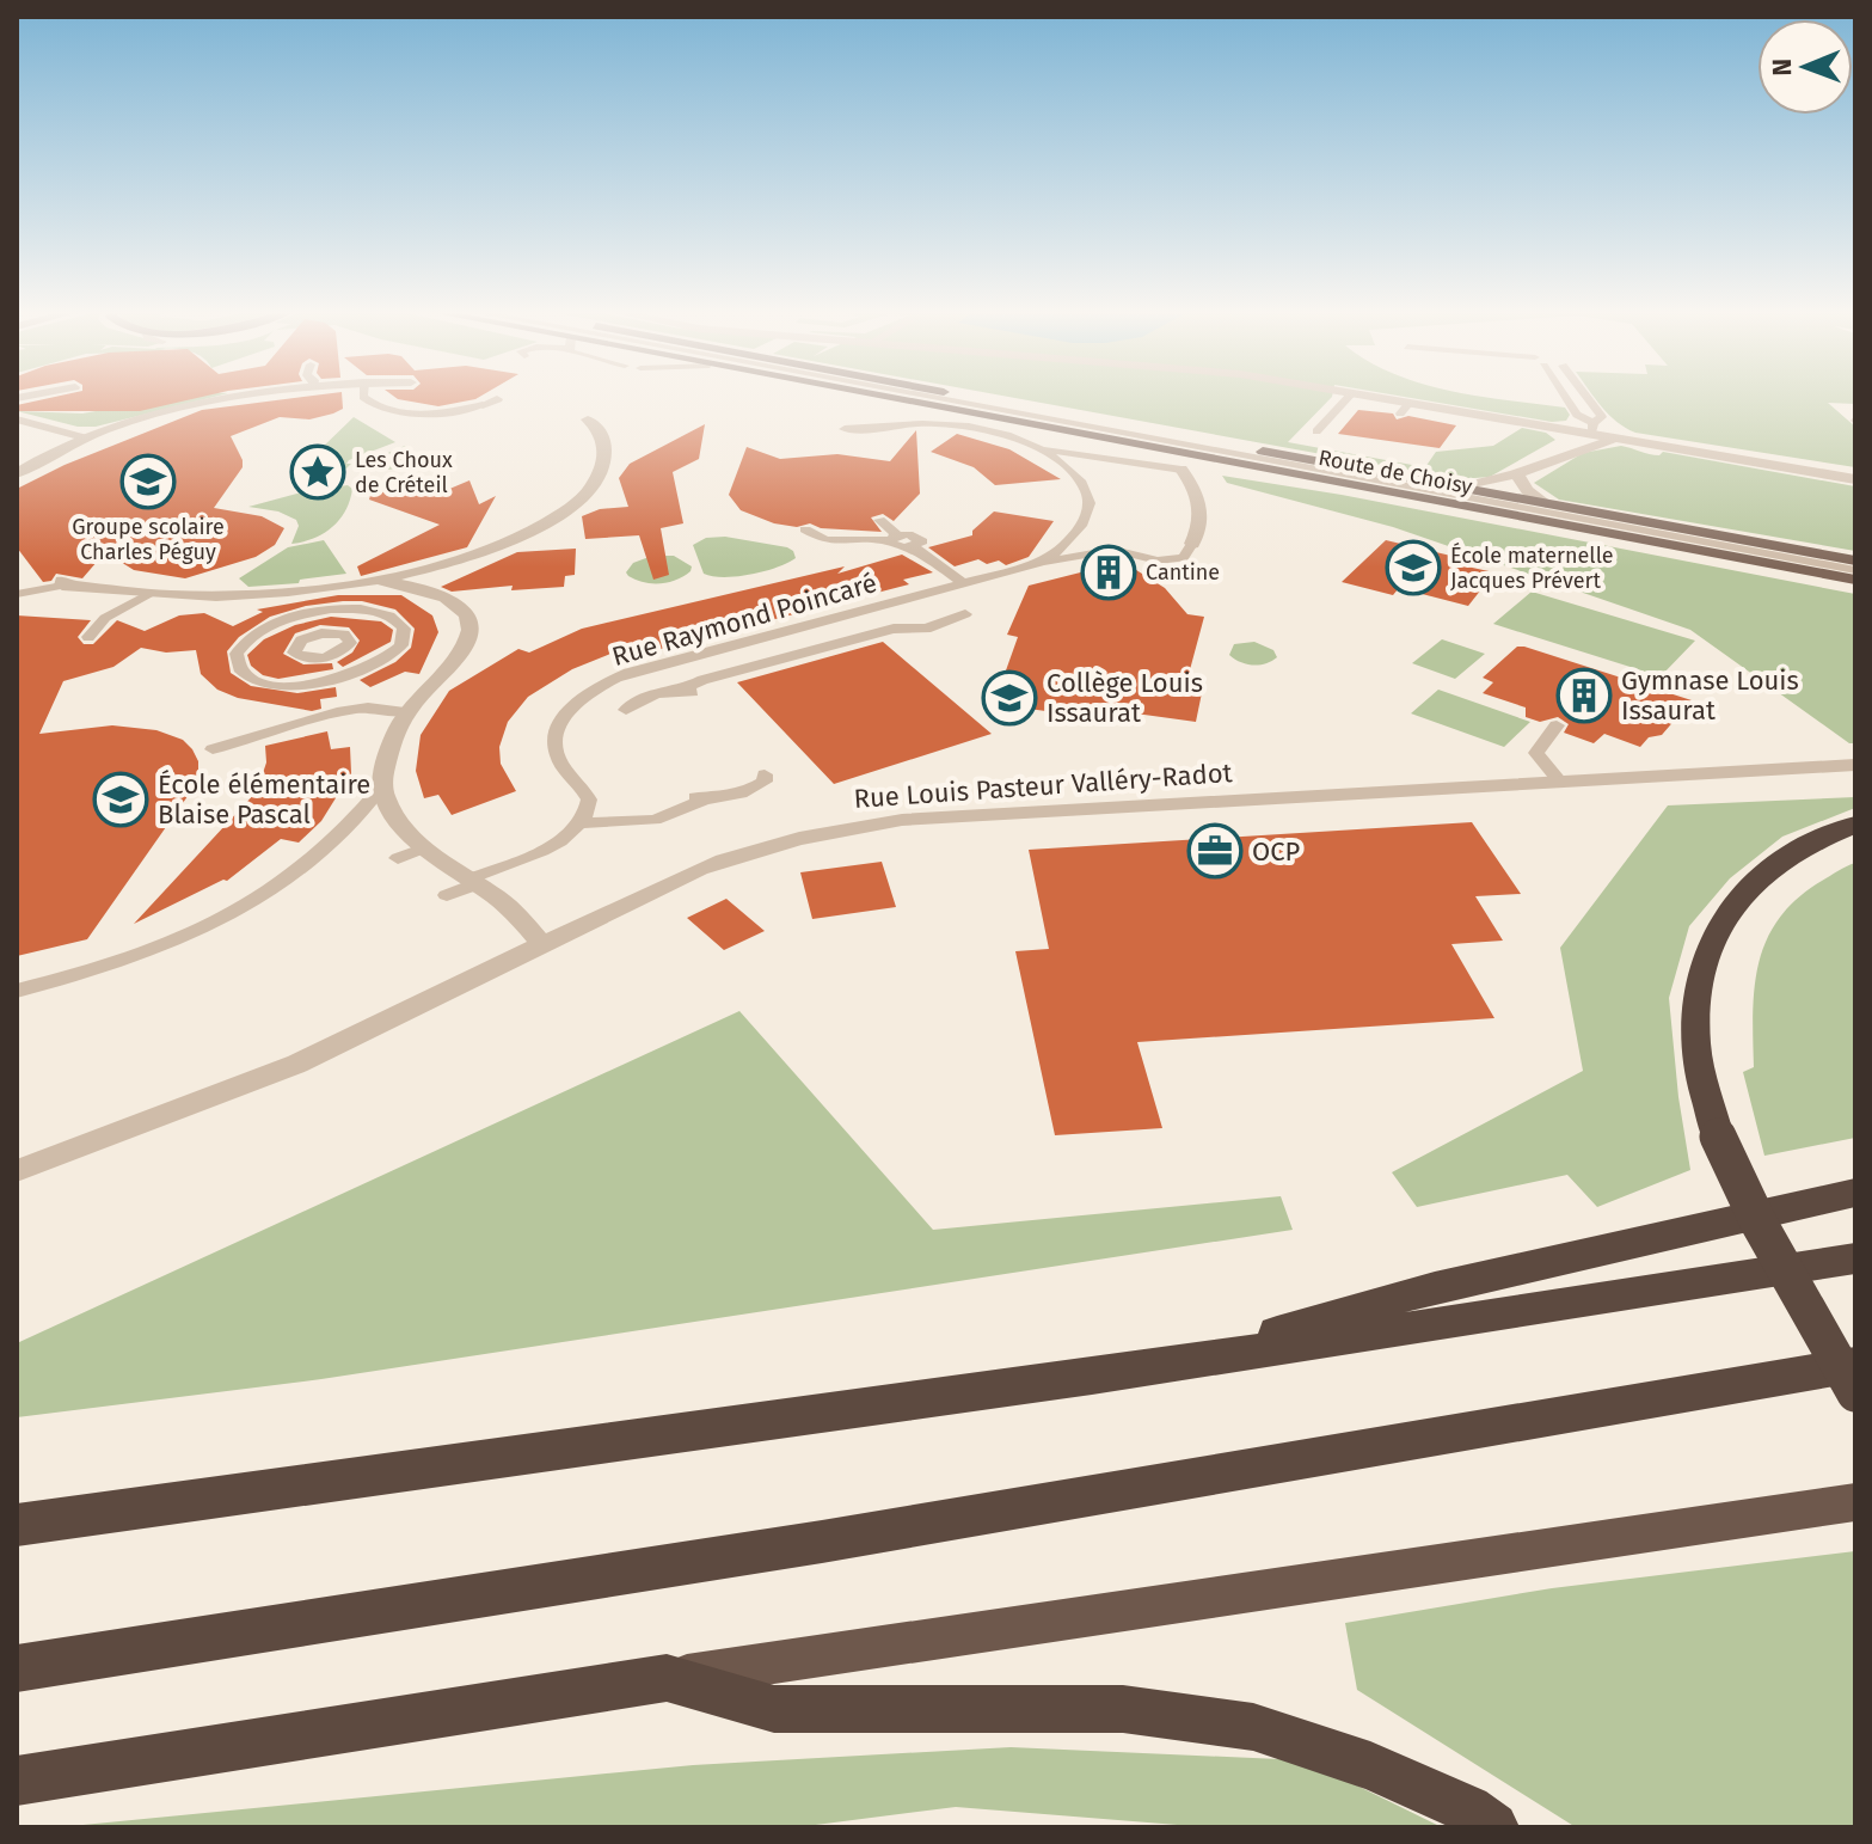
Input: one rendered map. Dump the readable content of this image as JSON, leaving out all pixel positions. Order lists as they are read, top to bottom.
{
  "streets": {
    "main road": ["Route de Choisy"],
    "street": ["Rue Louis Pasteur Valléry-Radot"],
    "lane": ["Rue Raymond Poincaré"]
  },
  "places": {
    "place": ["Les Choux de Créteil"],
    "school or university": [
      "Groupe scolaire Charles Péguy",
      "École maternelle Jacques Prévert",
      "Collège Louis Issaurat",
      "École élémentaire Blaise Pascal"
    ],
    "building": ["Cantine", "Gymnase Louis Issaurat"],
    "office": ["OCP"]
  },
  "north": "left"
}
